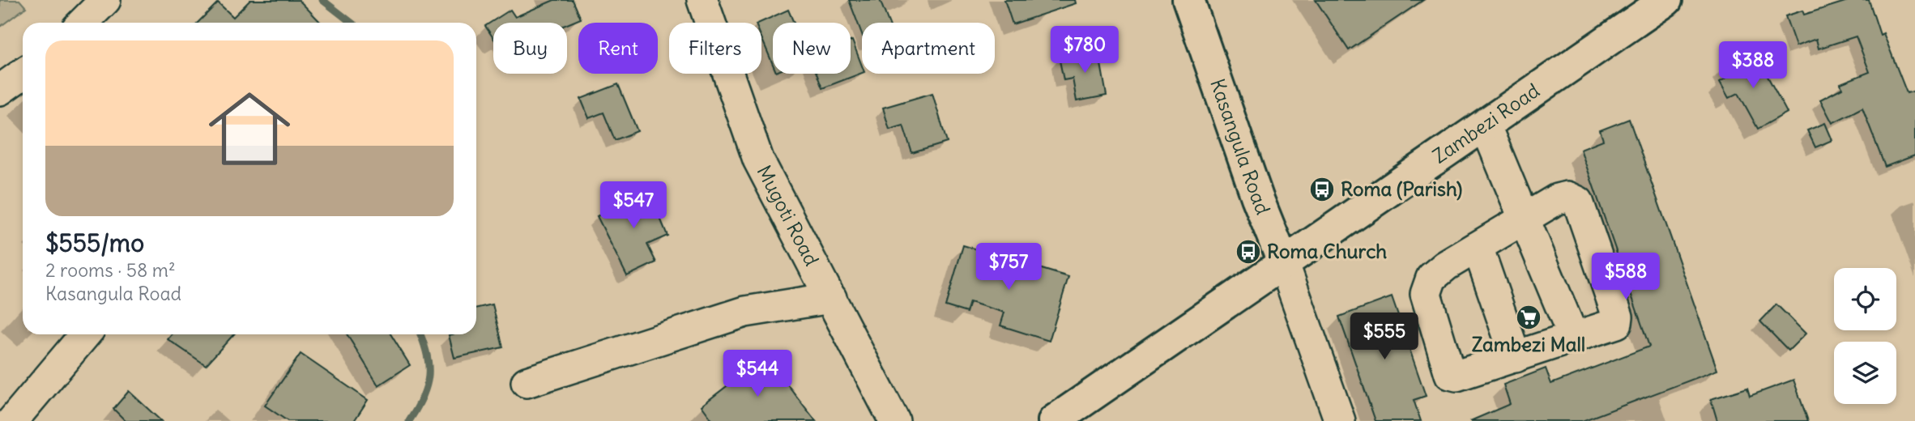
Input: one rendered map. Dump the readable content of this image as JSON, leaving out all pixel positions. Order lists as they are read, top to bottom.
{
  "streets": {
    "main road": ["Zambezi Road", "Kasangula Road"],
    "street": ["Mugoti Road"]
  },
  "crossings": [
    ["Zambezi Road", "Kasangula Road"]
  ],
  "places": {
    "bus stop": ["Roma (Parish)", "Roma Church"],
    "supermarket": ["Zambezi Mall"]
  },
  "page": {
    "chip": [
      "Buy",
      "Rent",
      "Filters",
      "New",
      "Apartment"
    ],
    "list": [
      {
        "name": "$555/mo",
        "note": "2 rooms · 58 m² · Kasangula Road"
      }
    ],
    "price": [
      "$780",
      "$388",
      "$547",
      "$757",
      "$588",
      "$555",
      "$544"
    ]
  }
}
